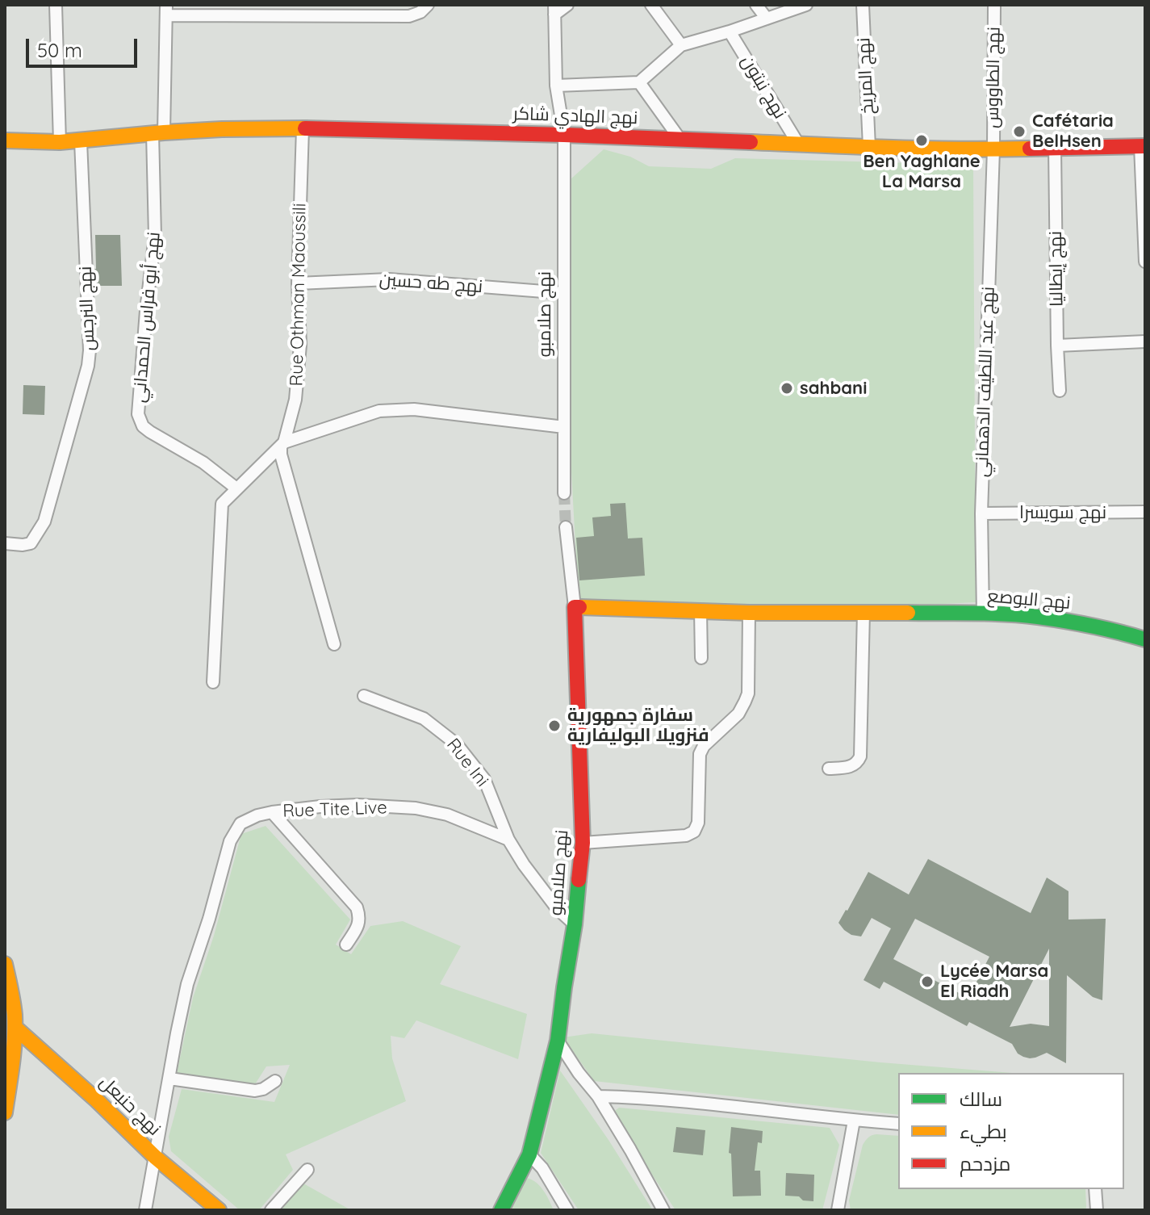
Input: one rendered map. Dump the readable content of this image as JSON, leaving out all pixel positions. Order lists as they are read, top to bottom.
{
  "streets": {
    "street": [
      "نهج المريخ",
      "نهج الطاووس",
      "نهج نبتون",
      "نهج الهادي شاكر",
      "نهج إيطاليا",
      "نهج طه حسين",
      "Rue Othman Maoussili",
      "نهج النرجس",
      "نهج صلامبو",
      "نهج أبو فراس الحمداني",
      "نهج عبد اللطيف الدهماني",
      "نهج سويسرا",
      "نهج البوصع",
      "Rue Ini",
      "Rue Tite Live",
      "نهج حنبعل"
    ]
  },
  "crossings": [
    ["نهج المريخ", "نهج الهادي شاكر"],
    ["نهج الطاووس", "نهج الهادي شاكر"],
    ["نهج الطاووس", "نهج عبد اللطيف الدهماني"],
    ["نهج نبتون", "نهج الهادي شاكر"],
    ["نهج الهادي شاكر", "نهج إيطاليا"],
    ["نهج الهادي شاكر", "Rue Othman Maoussili"],
    ["نهج الهادي شاكر", "نهج النرجس"],
    ["نهج الهادي شاكر", "نهج صلامبو"],
    ["نهج الهادي شاكر", "نهج أبو فراس الحمداني"],
    ["نهج الهادي شاكر", "نهج عبد اللطيف الدهماني"],
    ["نهج طه حسين", "Rue Othman Maoussili"],
    ["نهج طه حسين", "نهج صلامبو"],
    ["نهج صلامبو", "نهج البوصع"],
    ["نهج عبد اللطيف الدهماني", "نهج سويسرا"],
    ["نهج عبد اللطيف الدهماني", "نهج البوصع"],
    ["Rue Ini", "Rue Tite Live"],
    ["Rue Tite Live", "نهج حنبعل"]
  ],
  "places": [
    "Cafétaria BelHsen",
    "Ben Yaghlane La Marsa",
    "sahbani",
    "سفارة جمهورية فنزويلا البوليفارية",
    "Lycée Marsa El Riadh"
  ],
  "legend": ["سالك", "بطيء", "مزدحم"],
  "scale_bar": "50 m"
}
